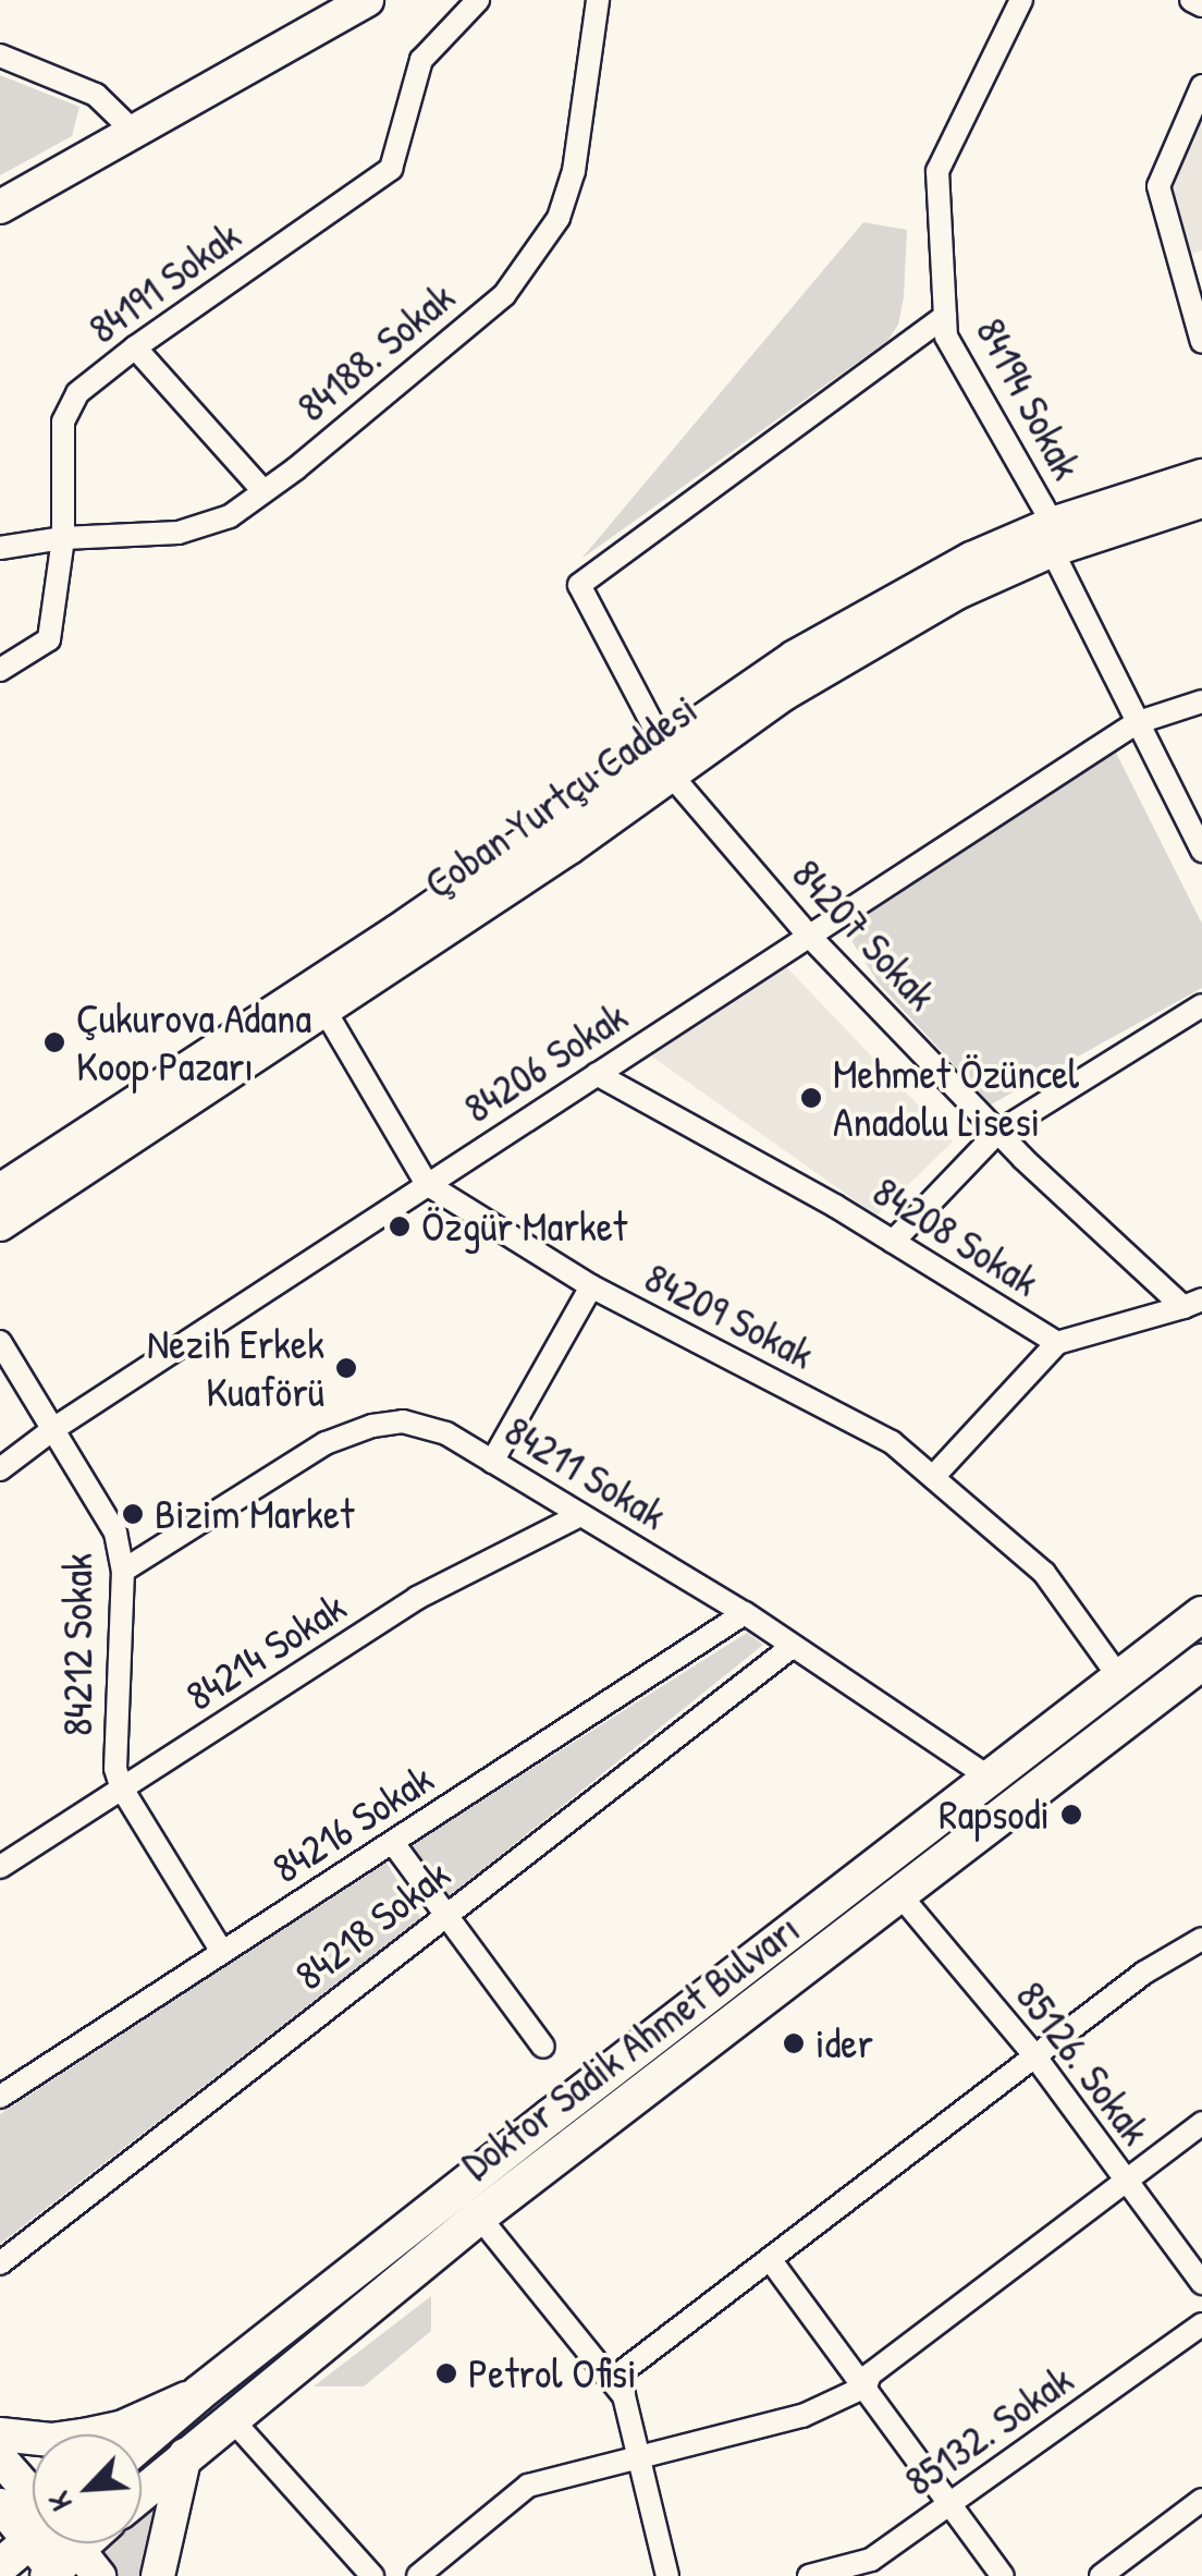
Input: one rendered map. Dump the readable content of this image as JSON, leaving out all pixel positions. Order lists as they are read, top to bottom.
{
  "streets": {
    "main road": ["Çoban Yurtçu Caddesi", "Doktor Sadık Ahmet Bulvarı"],
    "street": [
      "84191 Sokak",
      "84188. Sokak",
      "84194 Sokak",
      "84207 Sokak",
      "84206 Sokak",
      "84208 Sokak",
      "84209 Sokak",
      "84211 Sokak",
      "84212 Sokak",
      "84214 Sokak",
      "84216 Sokak",
      "84218 Sokak",
      "85126. Sokak",
      "85132. Sokak"
    ]
  },
  "crossings": [
    ["84191 Sokak", "84188. Sokak"],
    ["84194 Sokak", "Çoban Yurtçu Caddesi"],
    ["84194 Sokak", "84207 Sokak"],
    ["84194 Sokak", "84206 Sokak"],
    ["Çoban Yurtçu Caddesi", "84207 Sokak"],
    ["Çoban Yurtçu Caddesi", "84209 Sokak"],
    ["84207 Sokak", "84206 Sokak"],
    ["84206 Sokak", "84208 Sokak"],
    ["84206 Sokak", "84209 Sokak"],
    ["84206 Sokak", "84212 Sokak"],
    ["84208 Sokak", "84209 Sokak"],
    ["84209 Sokak", "Doktor Sadık Ahmet Bulvarı"],
    ["84211 Sokak", "84212 Sokak"],
    ["84211 Sokak", "84214 Sokak"],
    ["84211 Sokak", "84216 Sokak"],
    ["84211 Sokak", "84218 Sokak"],
    ["84211 Sokak", "Doktor Sadık Ahmet Bulvarı"],
    ["84212 Sokak", "84214 Sokak"],
    ["84212 Sokak", "84216 Sokak"],
    ["Doktor Sadık Ahmet Bulvarı", "85126. Sokak"]
  ],
  "places": [
    "Çukurova Adana Koop Pazarı",
    "Mehmet Özüncel Anadolu Lisesi",
    "Özgür Market",
    "Nezih Erkek Kuaförü",
    "Bizim Market",
    "Rapsodi",
    "ider",
    "Petrol Ofisi"
  ],
  "north": "bottom left"
}
